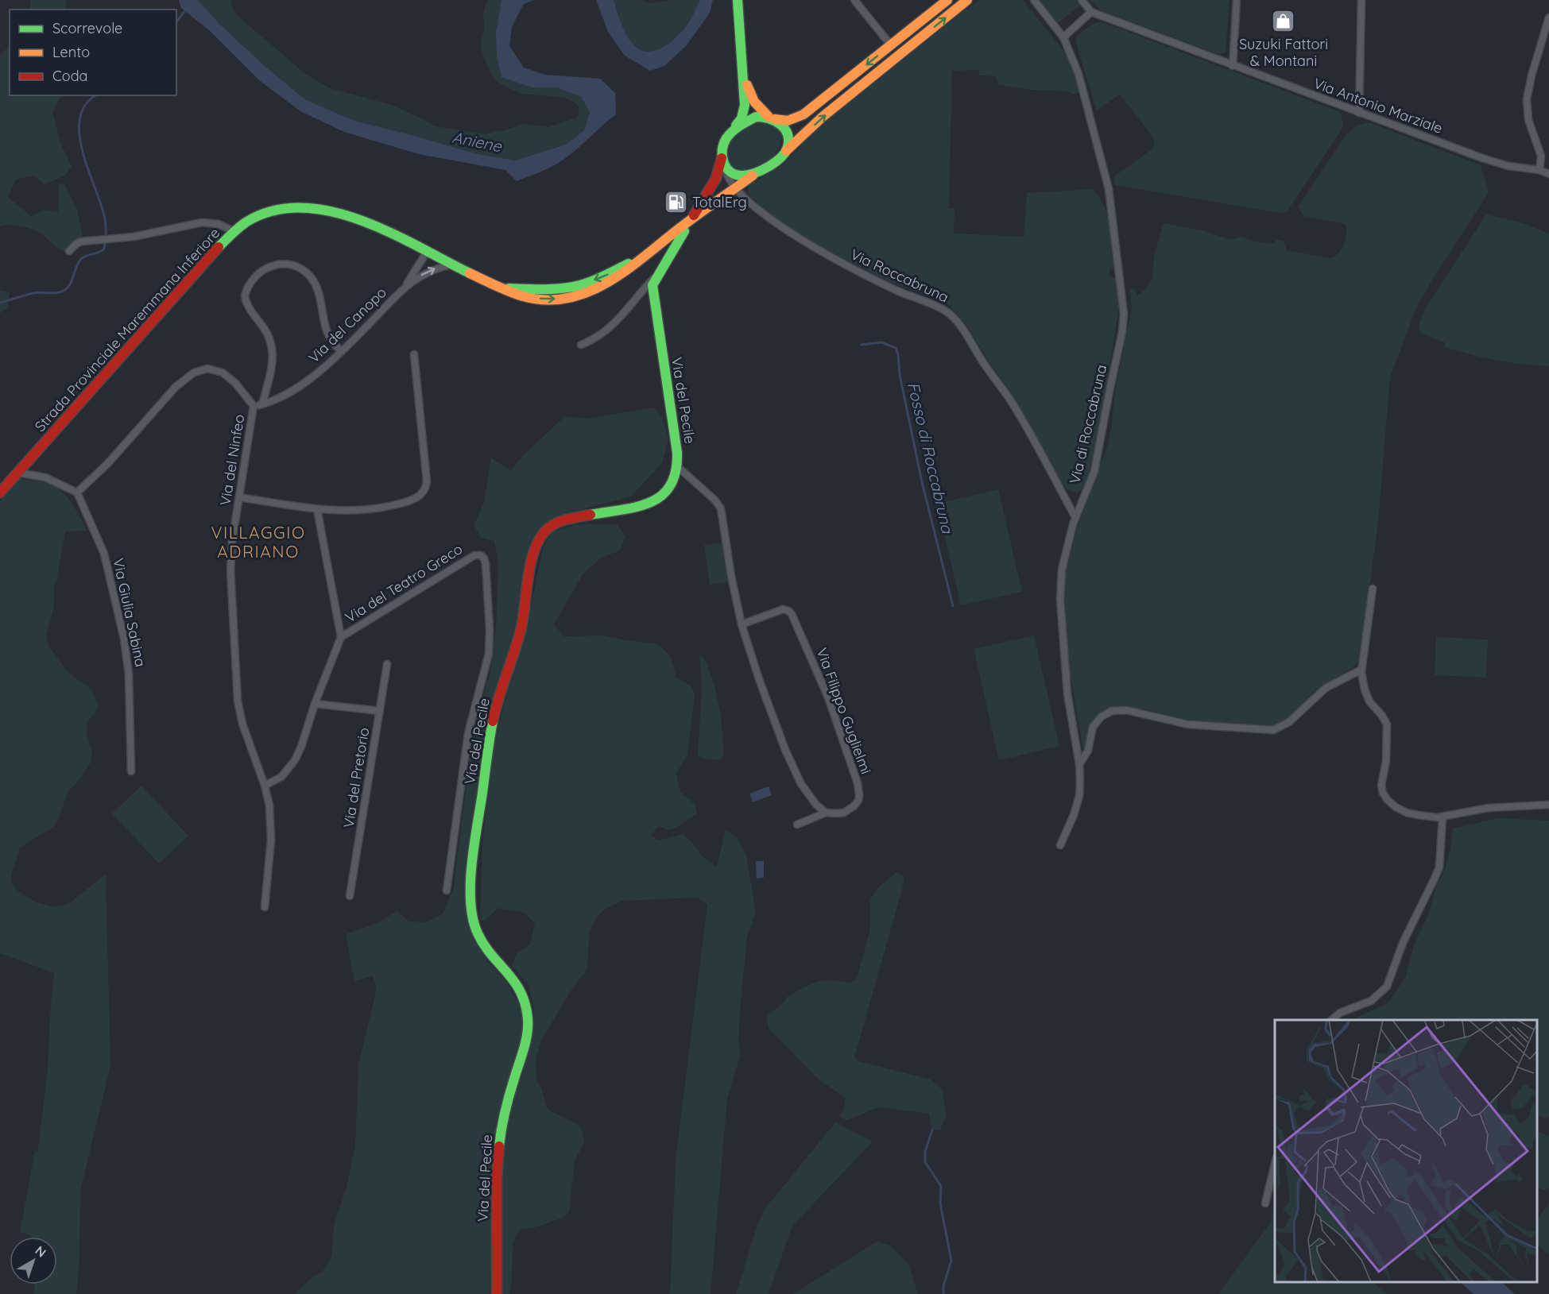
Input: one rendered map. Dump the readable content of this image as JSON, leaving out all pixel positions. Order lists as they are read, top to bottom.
{
  "streets": {
    "main road": ["Strada Provinciale Maremmana Inferiore", "Via del Pecile"],
    "street": [
      "Via Antonio Marziale",
      "Via Roccabruna",
      "Via del Canopo",
      "Via di Roccabruna",
      "Via del Ninfeo",
      "Via del Teatro Greco",
      "Via Giulia Sabina",
      "Via Filippo Guglielmi",
      "Via del Pretorio"
    ]
  },
  "crossings": [
    ["Via Roccabruna", "Strada Provinciale Maremmana Inferiore"],
    ["Via Roccabruna", "Via di Roccabruna"],
    ["Via del Canopo", "Via del Ninfeo"],
    ["Strada Provinciale Maremmana Inferiore", "Via del Pecile"],
    ["Via del Pecile", "Via del Teatro Greco"],
    ["Via del Ninfeo", "Via del Teatro Greco"],
    ["Via del Ninfeo", "Via Giulia Sabina"]
  ],
  "districts": ["VILLAGGIO ADRIANO"],
  "water": ["Aniene", "Fosso di Roccabruna"],
  "places": {
    "shop": ["Suzuki Fattori & Montani"],
    "fuel station": ["TotalErg"]
  },
  "legend": ["Scorrevole", "Lento", "Coda"],
  "north": "top right"
}
